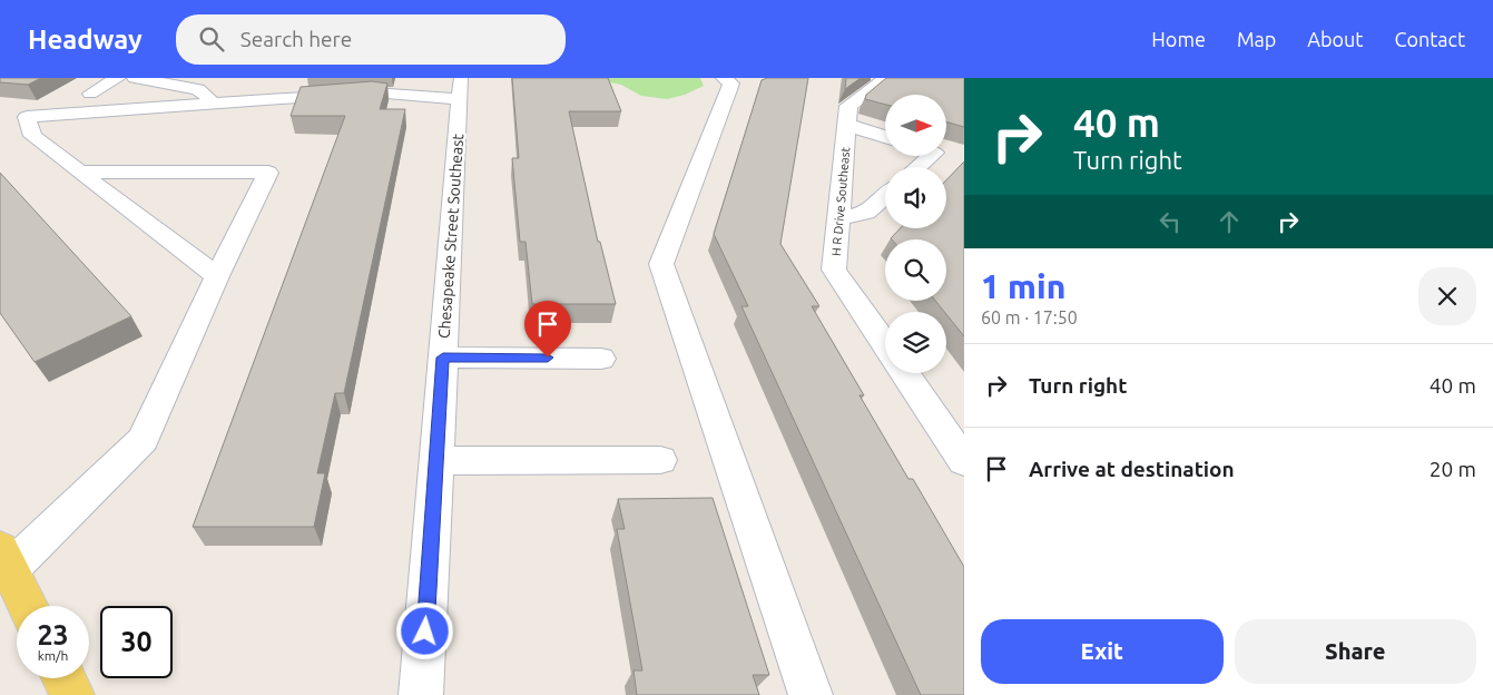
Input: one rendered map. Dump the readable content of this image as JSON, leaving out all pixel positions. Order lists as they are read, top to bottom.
{
  "streets": {
    "street": ["H R Drive Southeast", "Chesapeake Street Southeast"]
  },
  "north": "right",
  "page": {
    "header": "Headway",
    "search": "Search here",
    "nav": [
      "Home",
      "Map",
      "About",
      "Contact"
    ],
    "turn": ["40 m", "Turn right"],
    "heading": ["1 min", "60 m · 17:50"],
    "list": [
      {
        "name": "Turn right",
        "value": "40 m"
      },
      {
        "name": "Arrive at destination",
        "value": "20 m"
      }
    ],
    "speed": "23 km/h",
    "limit": "30",
    "buttons": ["Exit", "Share"]
  }
}
